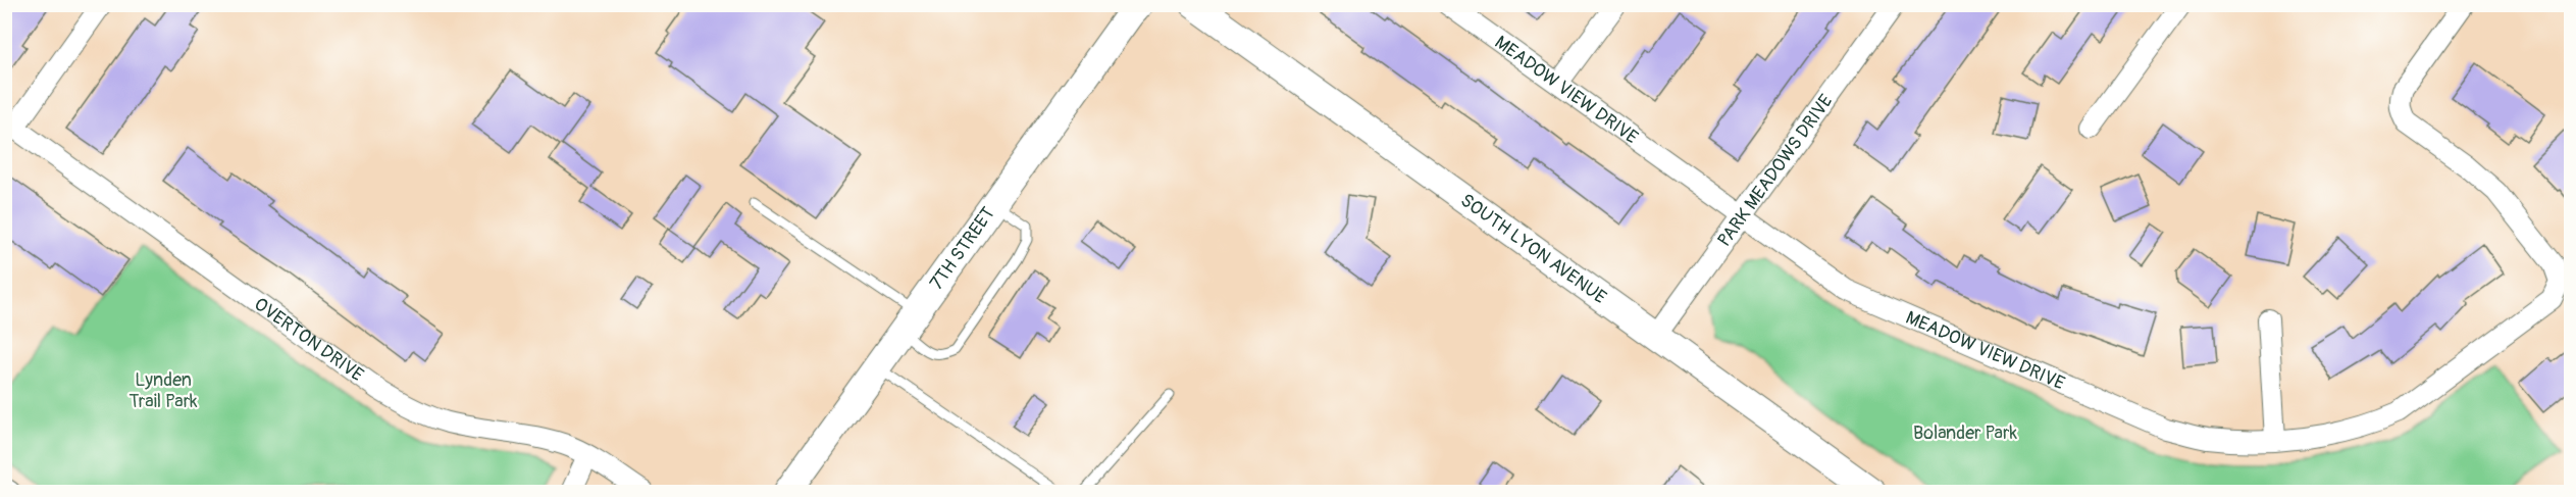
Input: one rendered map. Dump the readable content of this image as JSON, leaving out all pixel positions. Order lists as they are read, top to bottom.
{
  "streets": {
    "street": [
      "MEADOW VIEW DRIVE",
      "PARK MEADOWS DRIVE",
      "7TH STREET",
      "SOUTH LYON AVENUE",
      "OVERTON DRIVE"
    ]
  },
  "crossings": [
    ["MEADOW VIEW DRIVE", "PARK MEADOWS DRIVE"],
    ["PARK MEADOWS DRIVE", "SOUTH LYON AVENUE"]
  ],
  "parks": ["Lynden Trail Park", "Bolander Park"]
}
